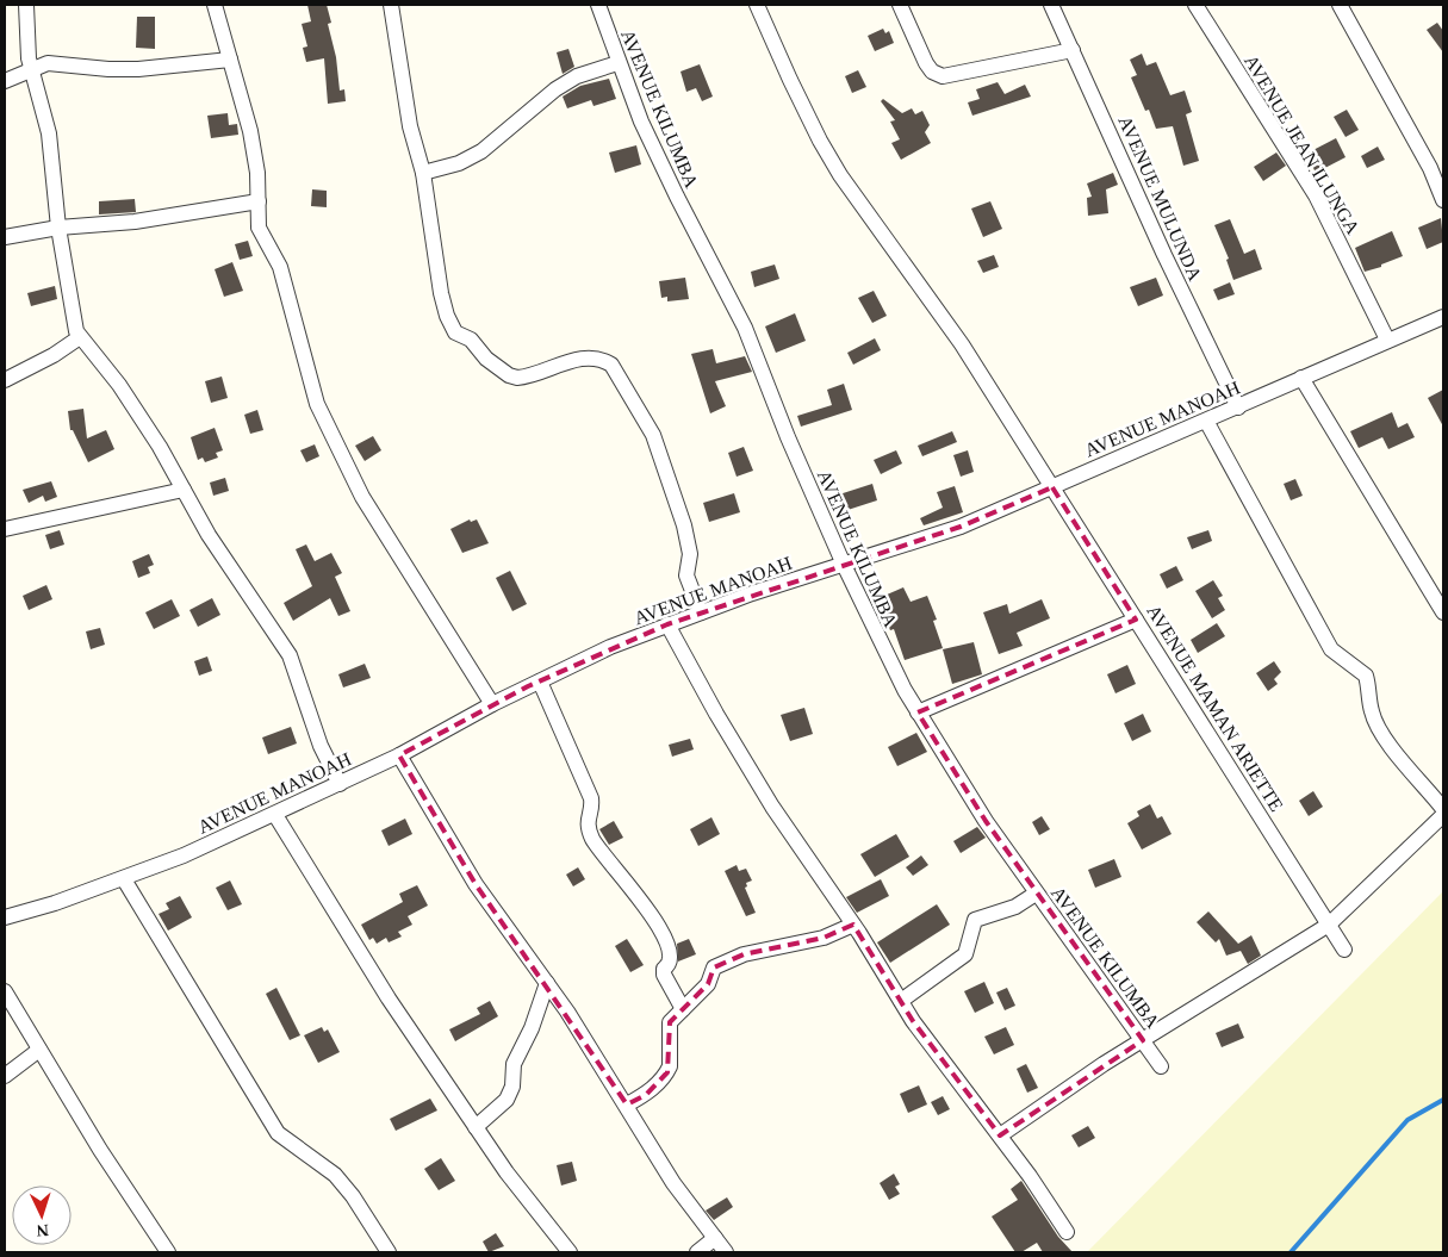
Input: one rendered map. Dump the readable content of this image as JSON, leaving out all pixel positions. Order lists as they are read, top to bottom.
{
  "streets": {
    "street": [
      "AVENUE KILUMBA",
      "AVENUE JEAN ILUNGA",
      "AVENUE MULUNDA",
      "AVENUE MANOAH",
      "AVENUE MAMAN ARIETTE"
    ]
  },
  "crossings": [
    ["AVENUE KILUMBA", "AVENUE MANOAH"],
    ["AVENUE JEAN ILUNGA", "AVENUE MANOAH"],
    ["AVENUE MULUNDA", "AVENUE MANOAH"],
    ["AVENUE MANOAH", "AVENUE MAMAN ARIETTE"]
  ],
  "north": "bottom"
}
